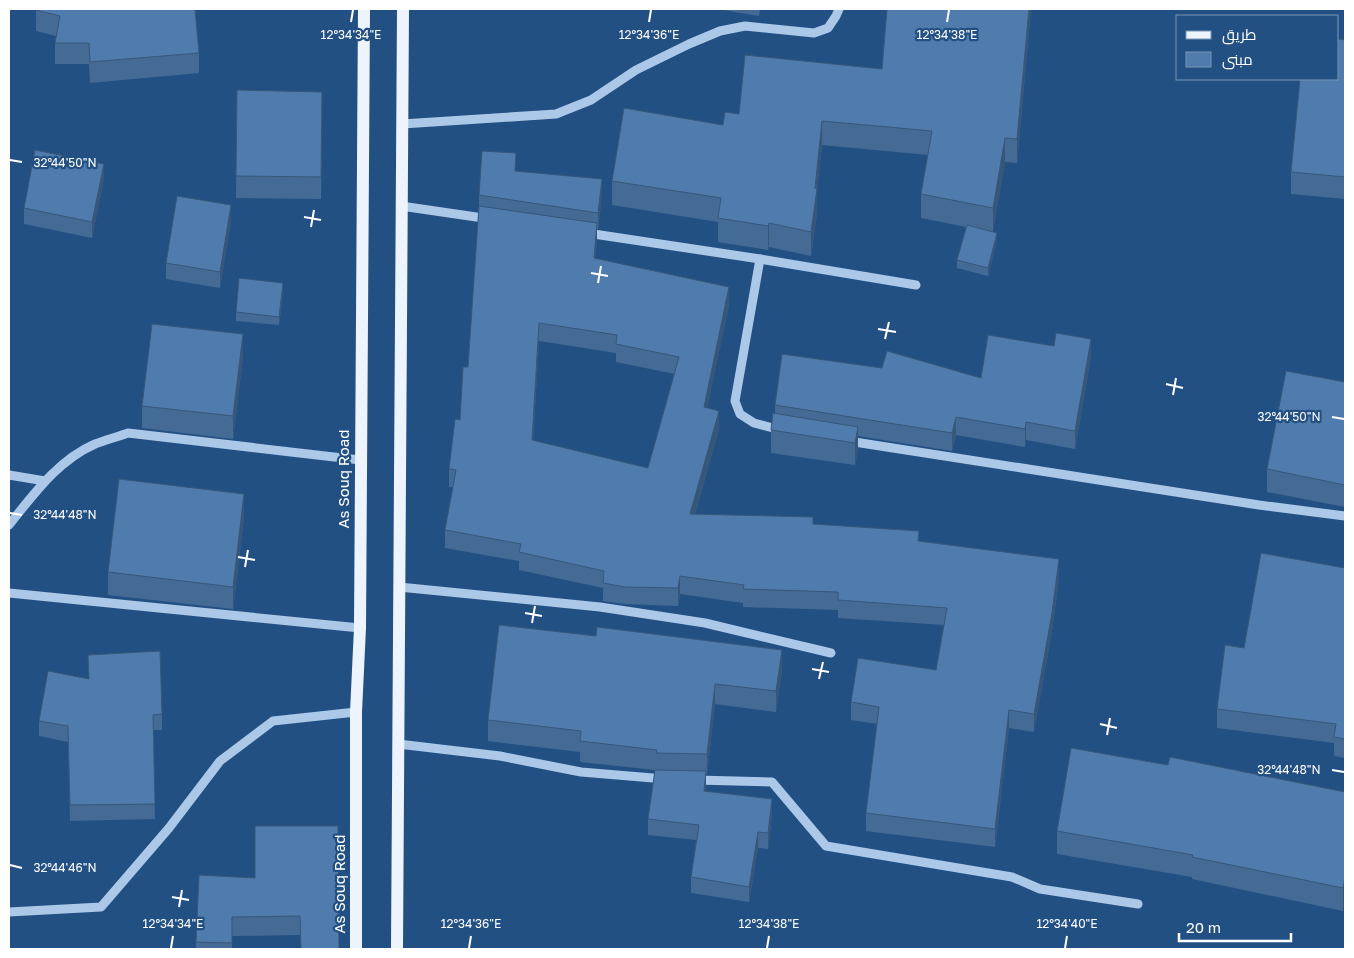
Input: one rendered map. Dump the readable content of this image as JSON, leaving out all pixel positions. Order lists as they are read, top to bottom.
{
  "streets": {
    "main road": ["As Souq Road"]
  },
  "legend": ["طريق", "مبنى"],
  "scale_bar": "20 m",
  "coordinates": [
    "12°34'34\"E",
    "12°34'36\"E",
    "12°34'38\"E",
    "32°44'50\"N",
    "32°44'48\"N",
    "32°44'46\"N",
    "12°34'40\"E"
  ]
}
